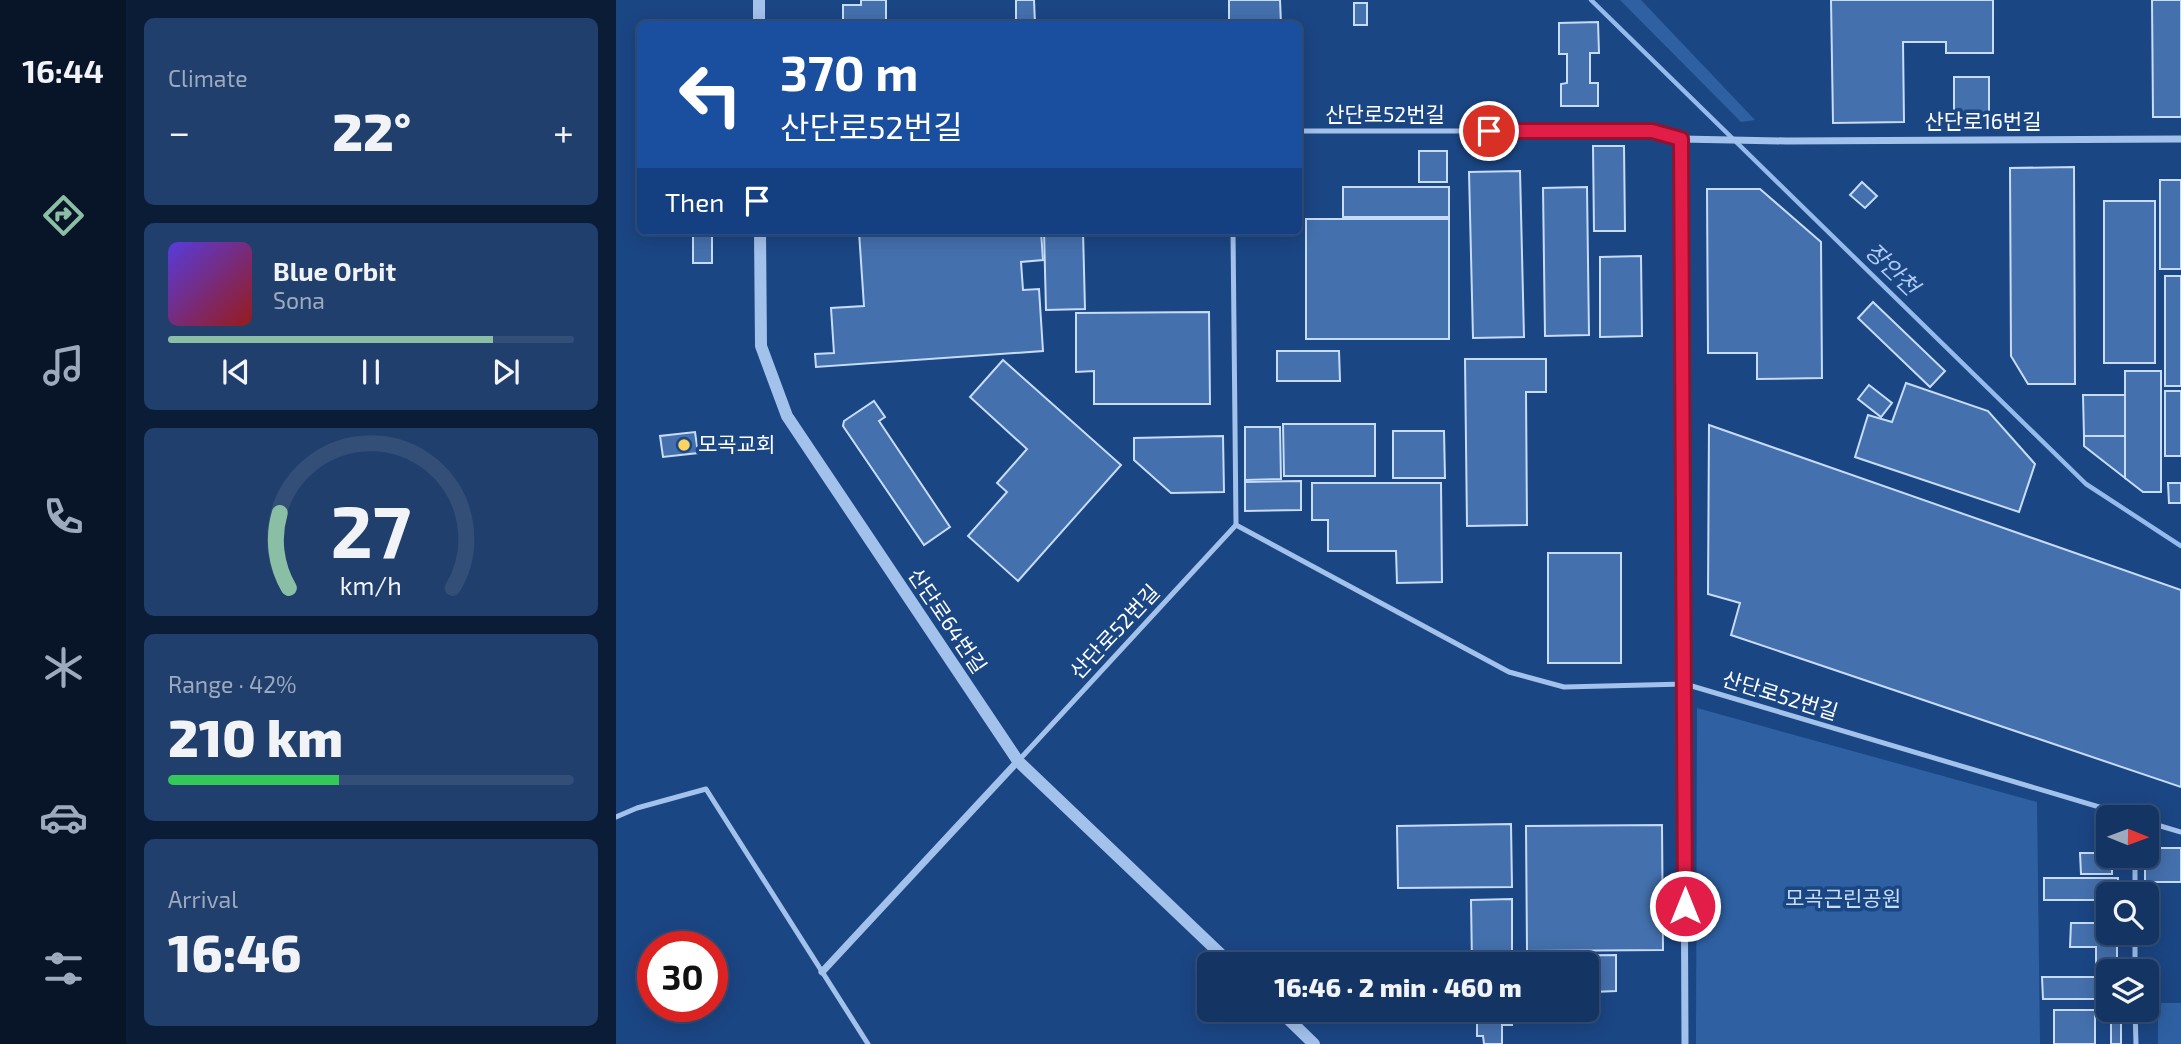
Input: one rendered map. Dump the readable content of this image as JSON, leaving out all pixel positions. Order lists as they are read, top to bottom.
{
  "streets": {
    "street": ["산단로16번길", "산단로64번길"],
    "lane": ["산단로52번길"]
  },
  "crossings": [
    ["산단로52번길", "산단로16번길"],
    ["산단로52번길", "산단로64번길"]
  ],
  "water": ["장안천"],
  "parks": ["모곡근린공원"],
  "places": ["모곡교회"],
  "north": "right",
  "page": {
    "tabs": "16:44",
    "tile": [
      "Climate",
      ["Range · 42%", "210 km"],
      ["Arrival", "16:46"]
    ],
    "turn": ["370 m", "산단로52번길"],
    "heat": ["−", "22°", "+"],
    "then": "Then",
    "song": ["Blue Orbit", "Sona"],
    "limit": "30",
    "trip": "16:46 · 2 min · 460 m",
    "gauge": ["27", "km/h"]
  }
}
